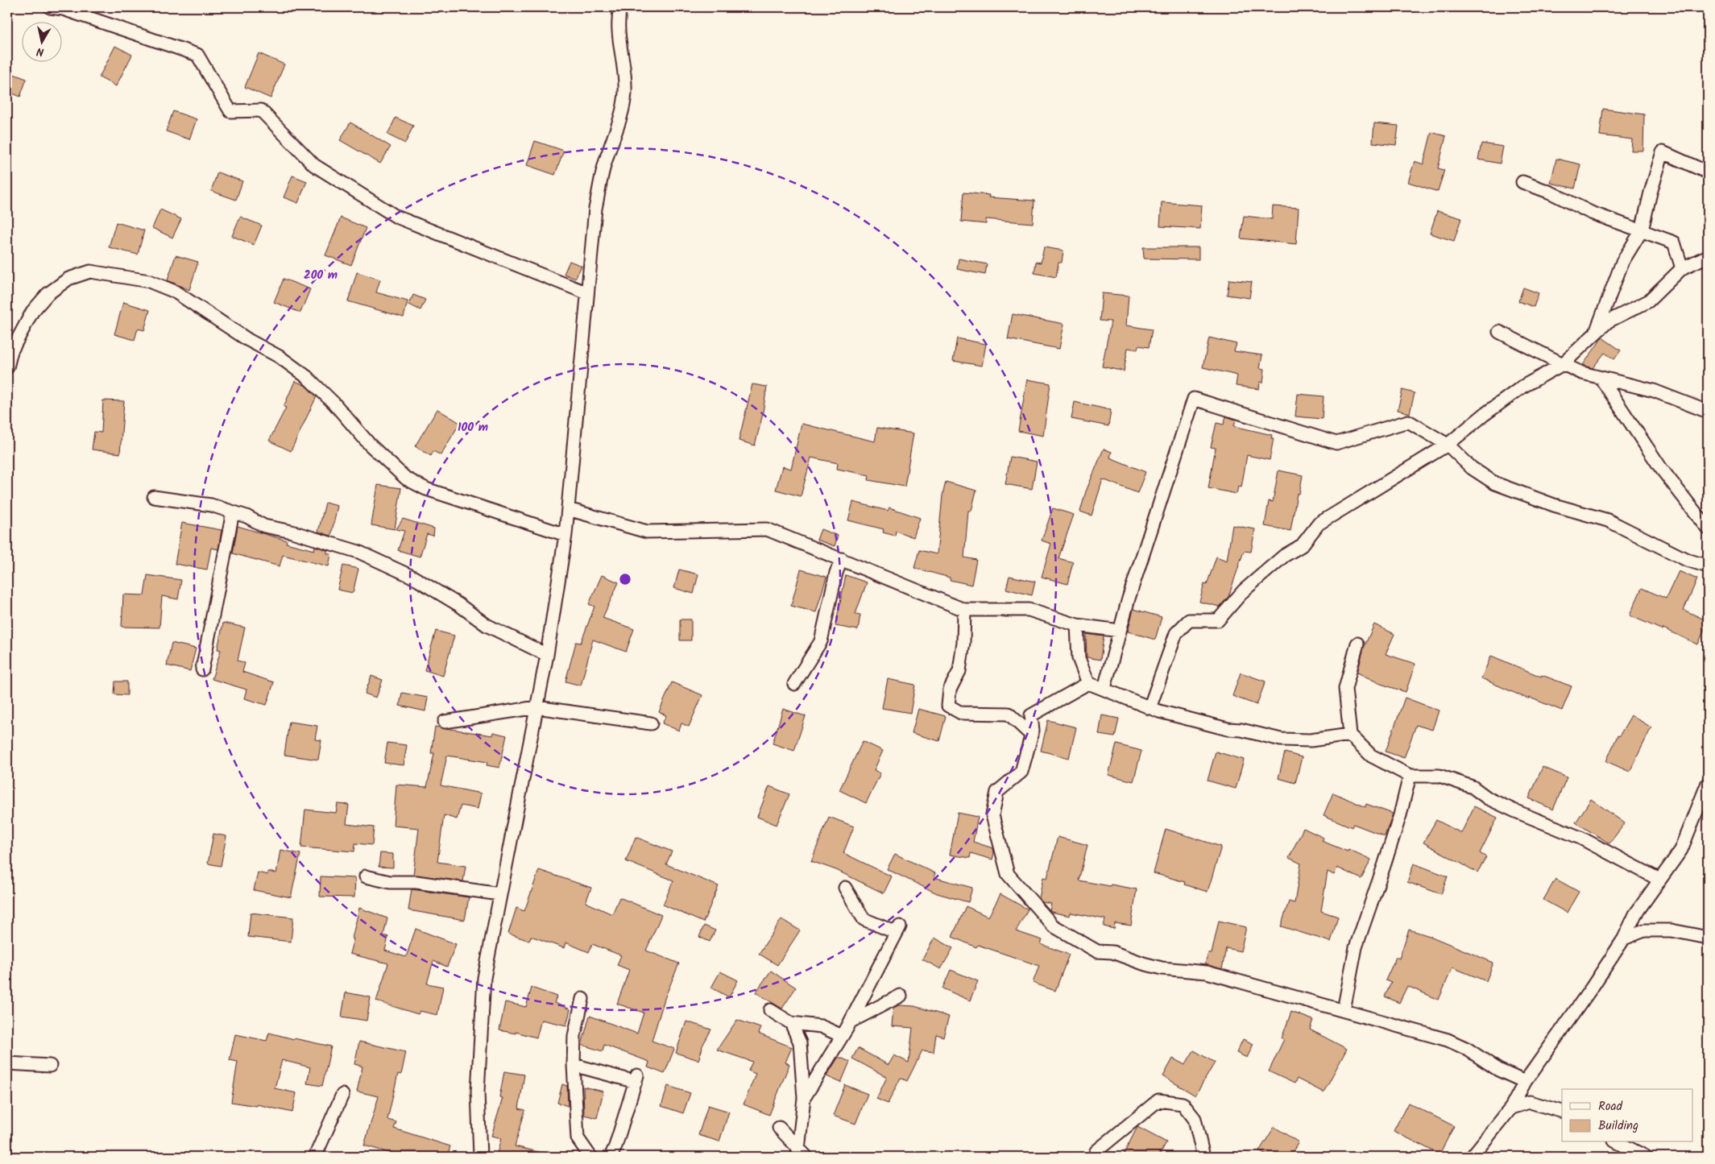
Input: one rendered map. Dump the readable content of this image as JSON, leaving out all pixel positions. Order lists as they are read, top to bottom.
{
  "legend": ["Road", "Building"],
  "north": "bottom",
  "rings": ["200 m", "100 m"]
}
